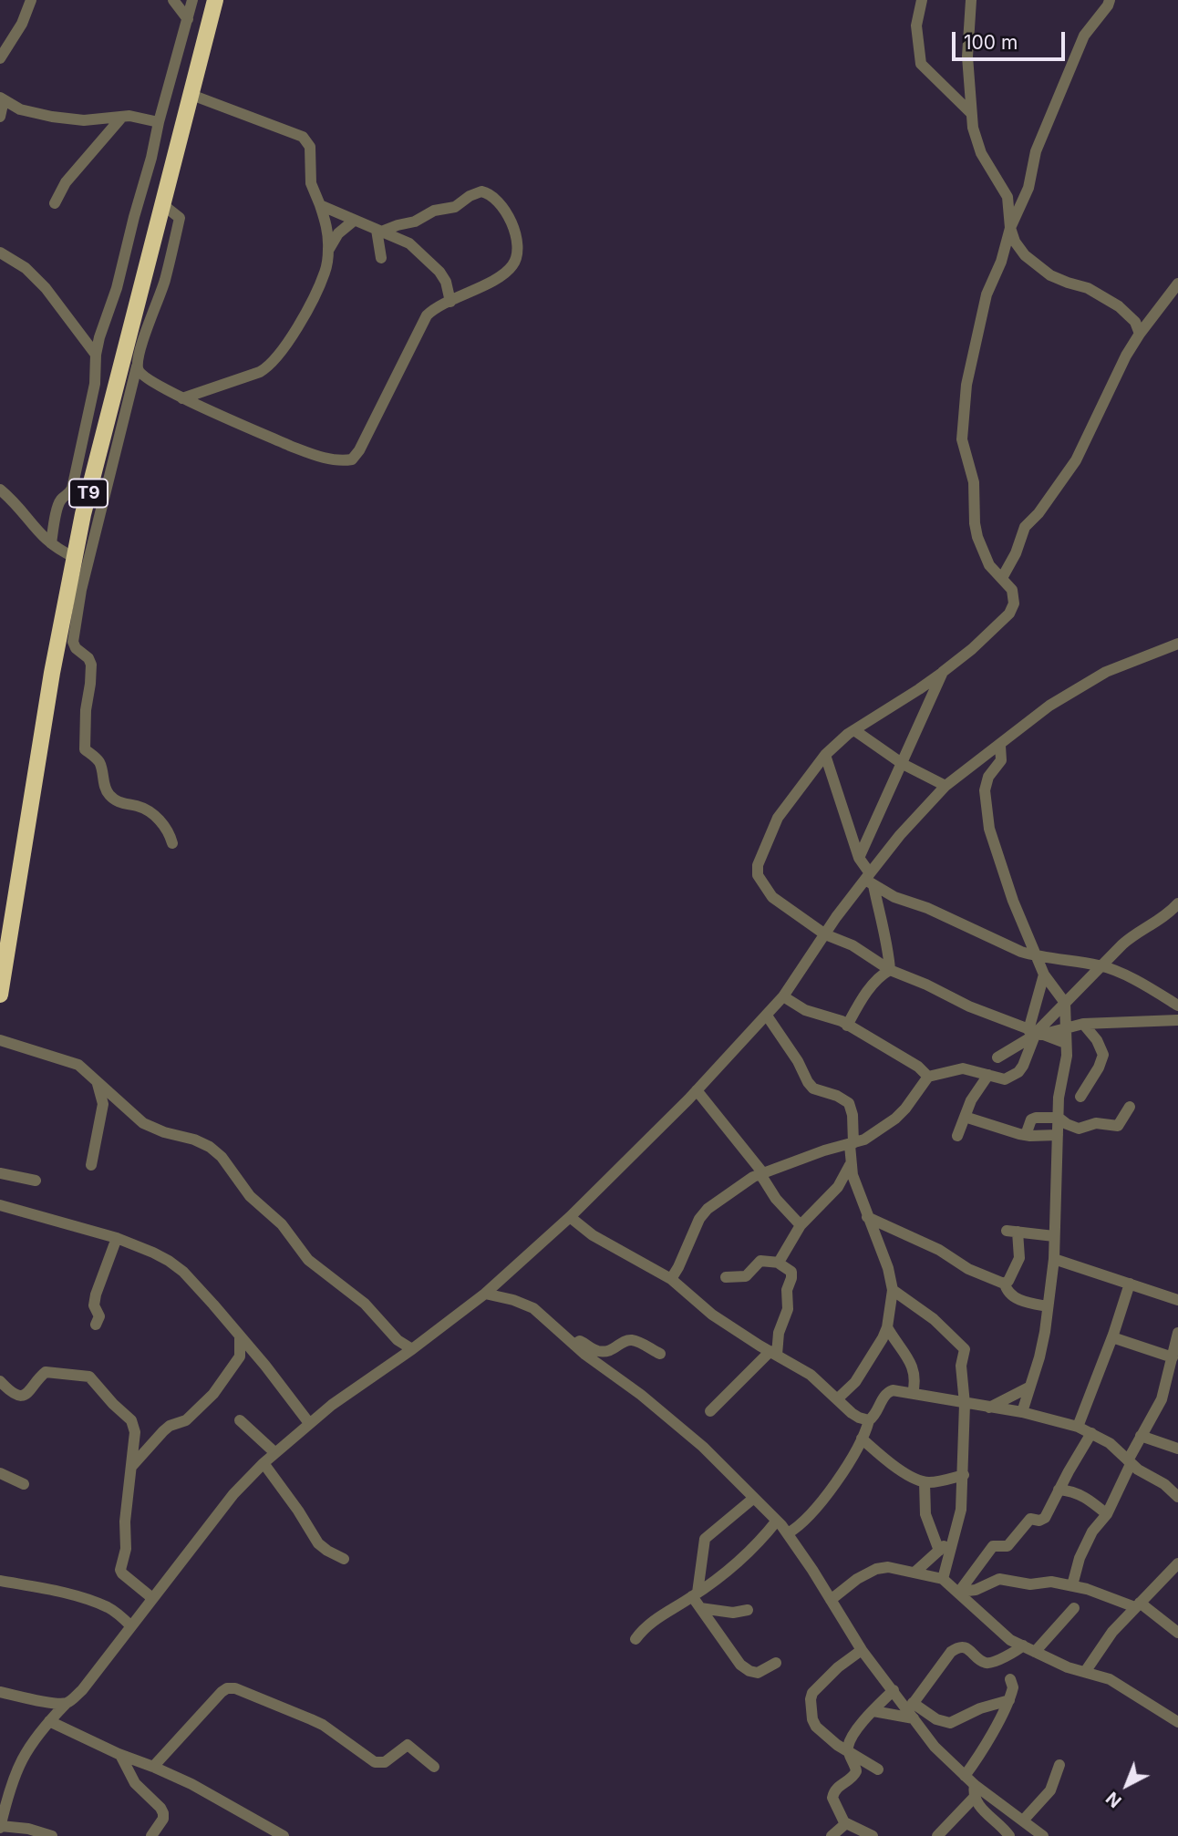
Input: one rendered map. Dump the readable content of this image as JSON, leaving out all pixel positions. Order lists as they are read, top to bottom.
{
  "streets": {
    "highway": ["T9"]
  },
  "scale_bar": "100 m",
  "north": "bottom left"
}
